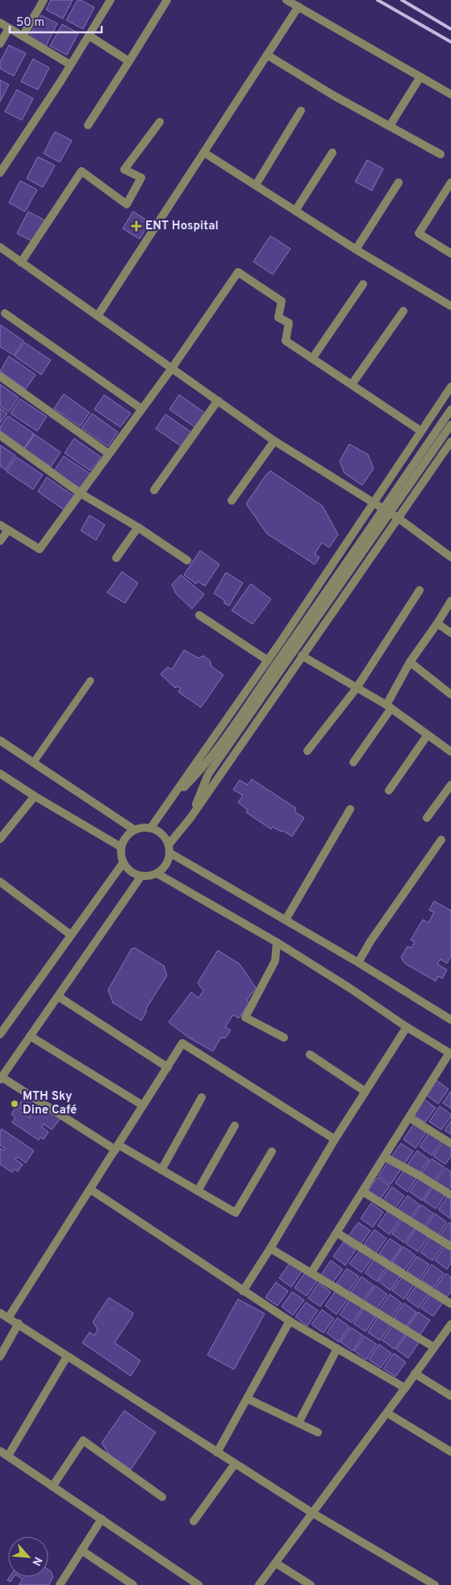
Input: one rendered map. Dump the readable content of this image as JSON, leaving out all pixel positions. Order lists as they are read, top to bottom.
{
  "places": {
    "health": ["ENT Hospital"],
    "other": ["MTH Sky Dine Café"]
  },
  "scale_bar": "50 m",
  "north": "bottom right"
}
